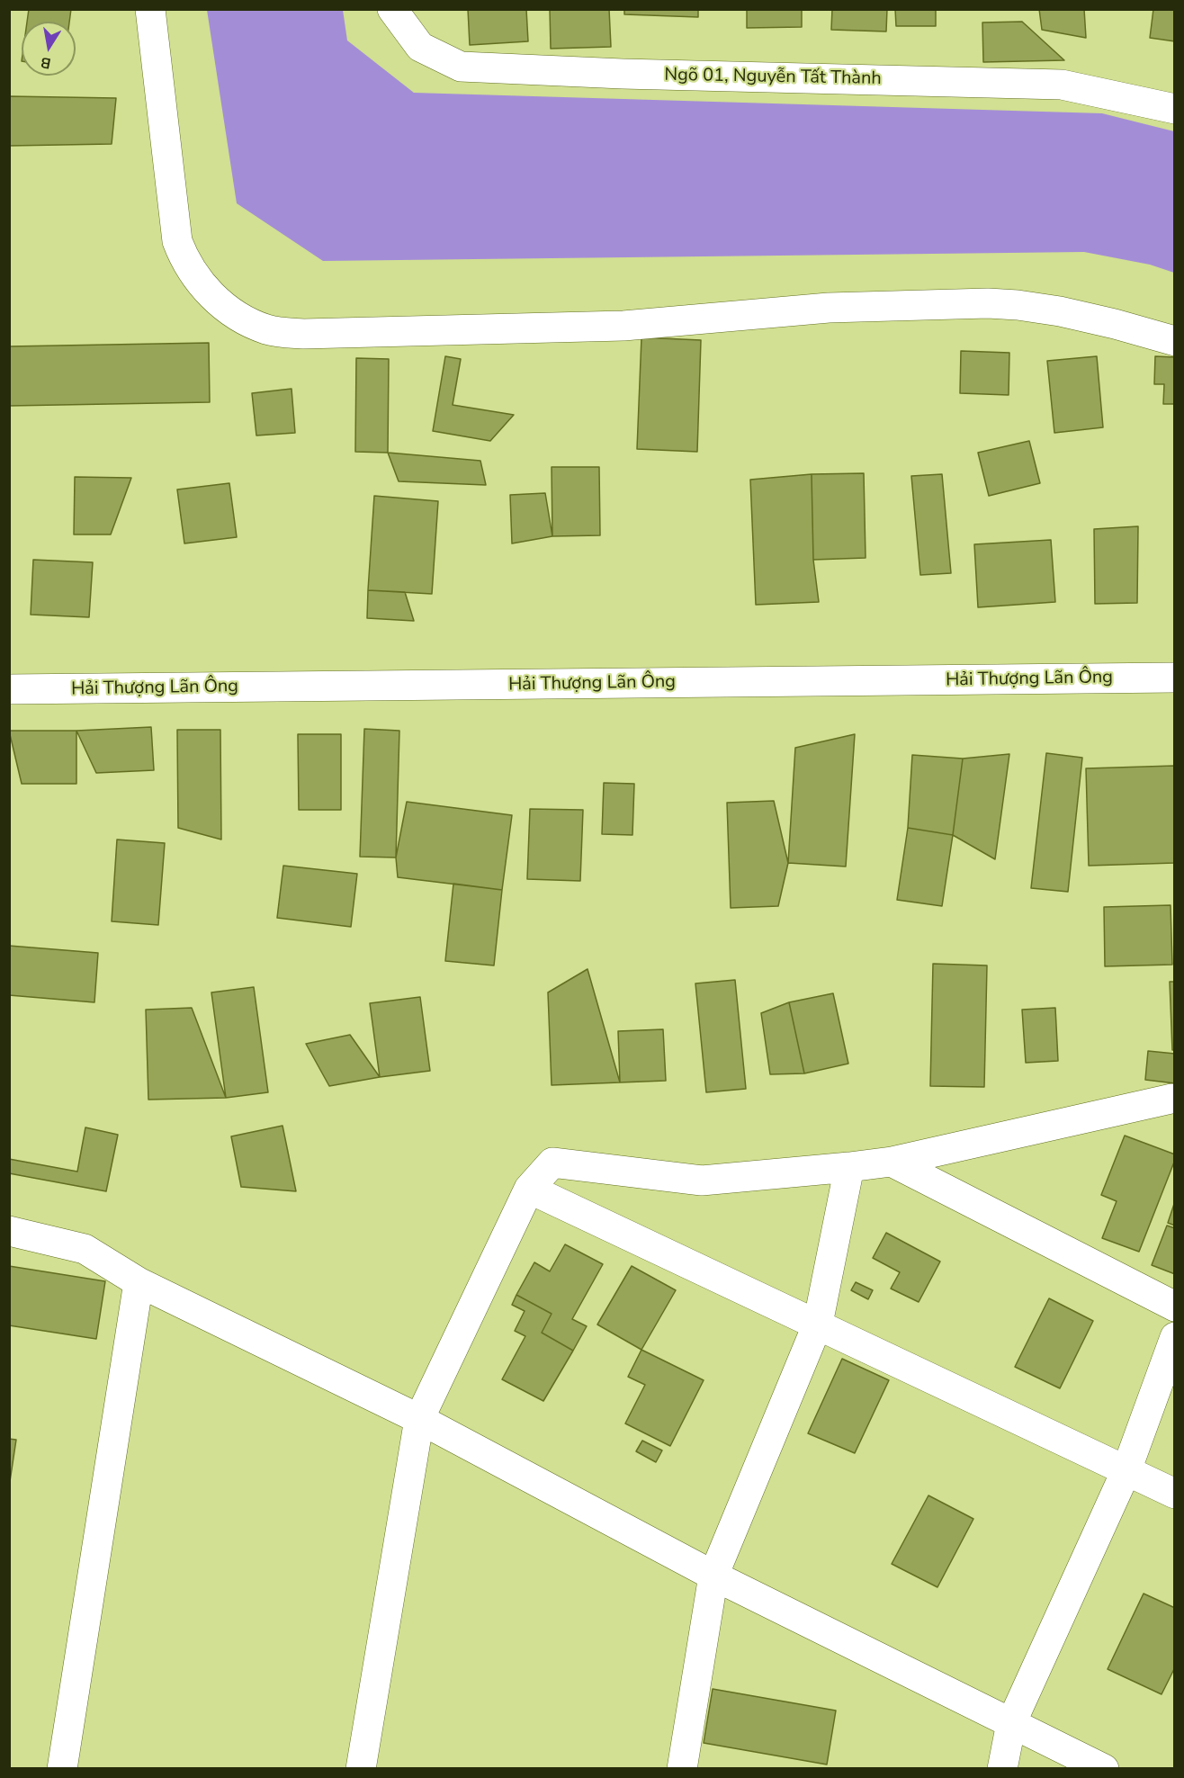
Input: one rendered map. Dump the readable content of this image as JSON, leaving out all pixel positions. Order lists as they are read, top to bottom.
{
  "streets": {
    "street": ["Ngõ 01, Nguyễn Tất Thành", "Hải Thượng Lãn Ông"]
  },
  "north": "bottom"
}
